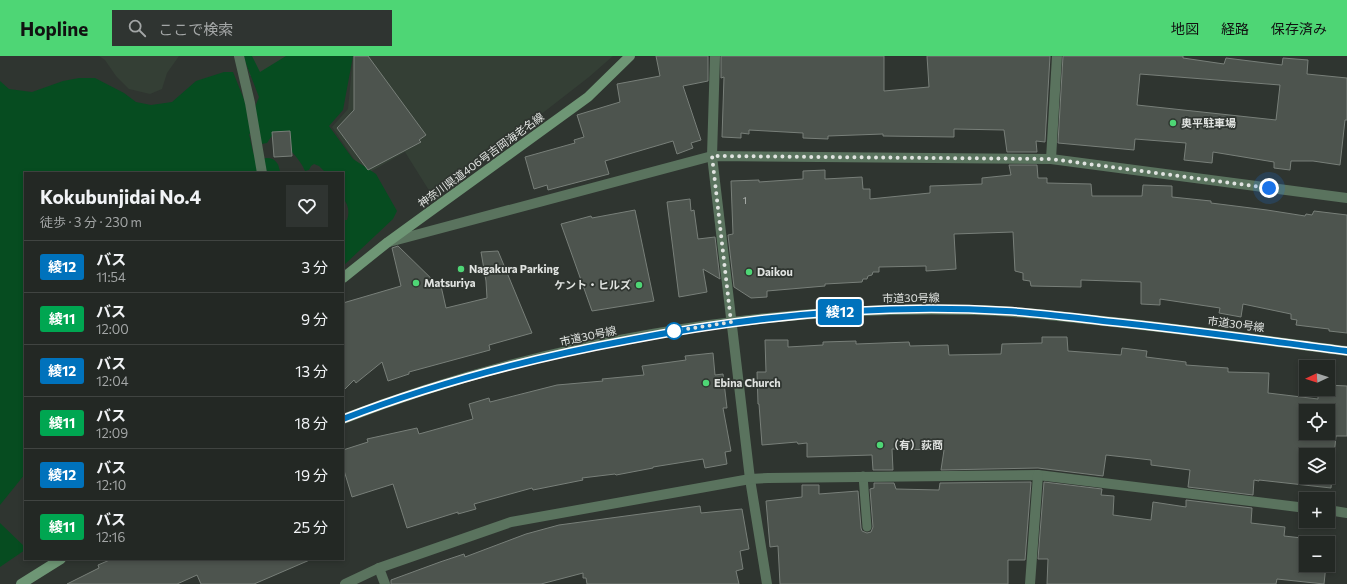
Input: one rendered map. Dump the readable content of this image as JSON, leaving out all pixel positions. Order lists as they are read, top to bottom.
{
  "streets": {
    "main road": ["神奈川県道406号吉岡海老名線"],
    "street": ["市道30号線"]
  },
  "places": [
    "奥平駐車場",
    "Nagakura Parking",
    "Daikou",
    "Matsuriya",
    "ケント・ヒルズ",
    "Ebina Church",
    "（有）荻商"
  ],
  "lines": ["bus line 綾12"],
  "house_numbers": ["1"],
  "north": "left",
  "page": {
    "header": "Hopline",
    "search": "ここで検索",
    "nav": ["地図", "経路", "保存済み"],
    "on_map": "綾12",
    "heading": ["Kokubunjidai No.4", "徒歩 · 3 分 · 230 m"],
    "list": [
      {
        "mark": "綾12",
        "name": "バス",
        "note": "11:54",
        "value": "3 分"
      },
      {
        "mark": "綾11",
        "name": "バス",
        "note": "12:00",
        "value": "9 分"
      },
      {
        "mark": "綾12",
        "name": "バス",
        "note": "12:04",
        "value": "13 分"
      },
      {
        "mark": "綾11",
        "name": "バス",
        "note": "12:09",
        "value": "18 分"
      },
      {
        "mark": "綾12",
        "name": "バス",
        "note": "12:10",
        "value": "19 分"
      },
      {
        "mark": "綾11",
        "name": "バス",
        "note": "12:16",
        "value": "25 分"
      }
    ],
    "map_buttons": ["+", "−"]
  }
}
